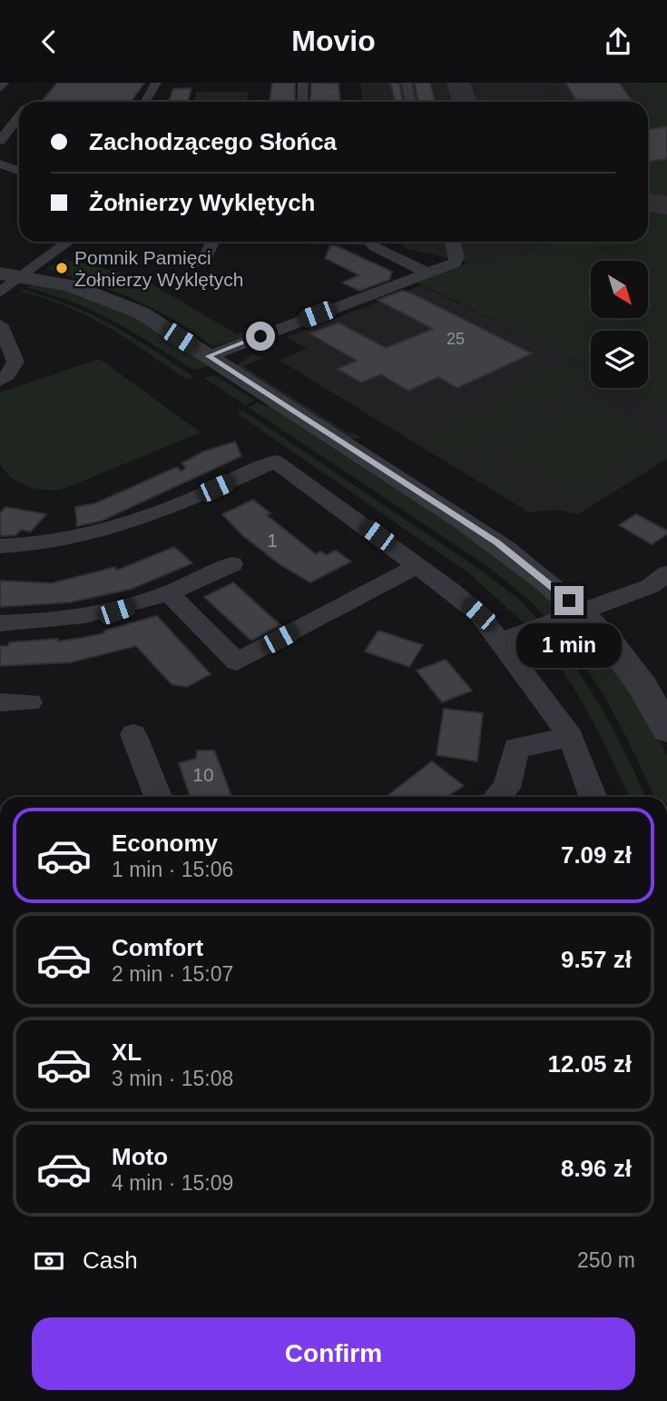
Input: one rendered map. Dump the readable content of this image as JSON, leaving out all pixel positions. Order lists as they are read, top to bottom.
{
  "places": ["Pomnik Pamięci Żołnierzy Wyklętych"],
  "house_numbers": ["25", "1", "10"],
  "north": "bottom right",
  "page": {
    "header": "Movio",
    "banner": ["Zachodzącego Słońca", "Żołnierzy Wyklętych"],
    "bubble": "1 min",
    "list": [
      {
        "name": "Economy",
        "note": "1 min · 15:06",
        "value": "7.09 zł"
      },
      {
        "name": "Comfort",
        "note": "2 min · 15:07",
        "value": "9.57 zł"
      },
      {
        "name": "XL",
        "note": "3 min · 15:08",
        "value": "12.05 zł"
      },
      {
        "name": "Moto",
        "note": "4 min · 15:09",
        "value": "8.96 zł"
      }
    ],
    "pay": ["Cash", "250 m"],
    "buttons": "Confirm"
  }
}
